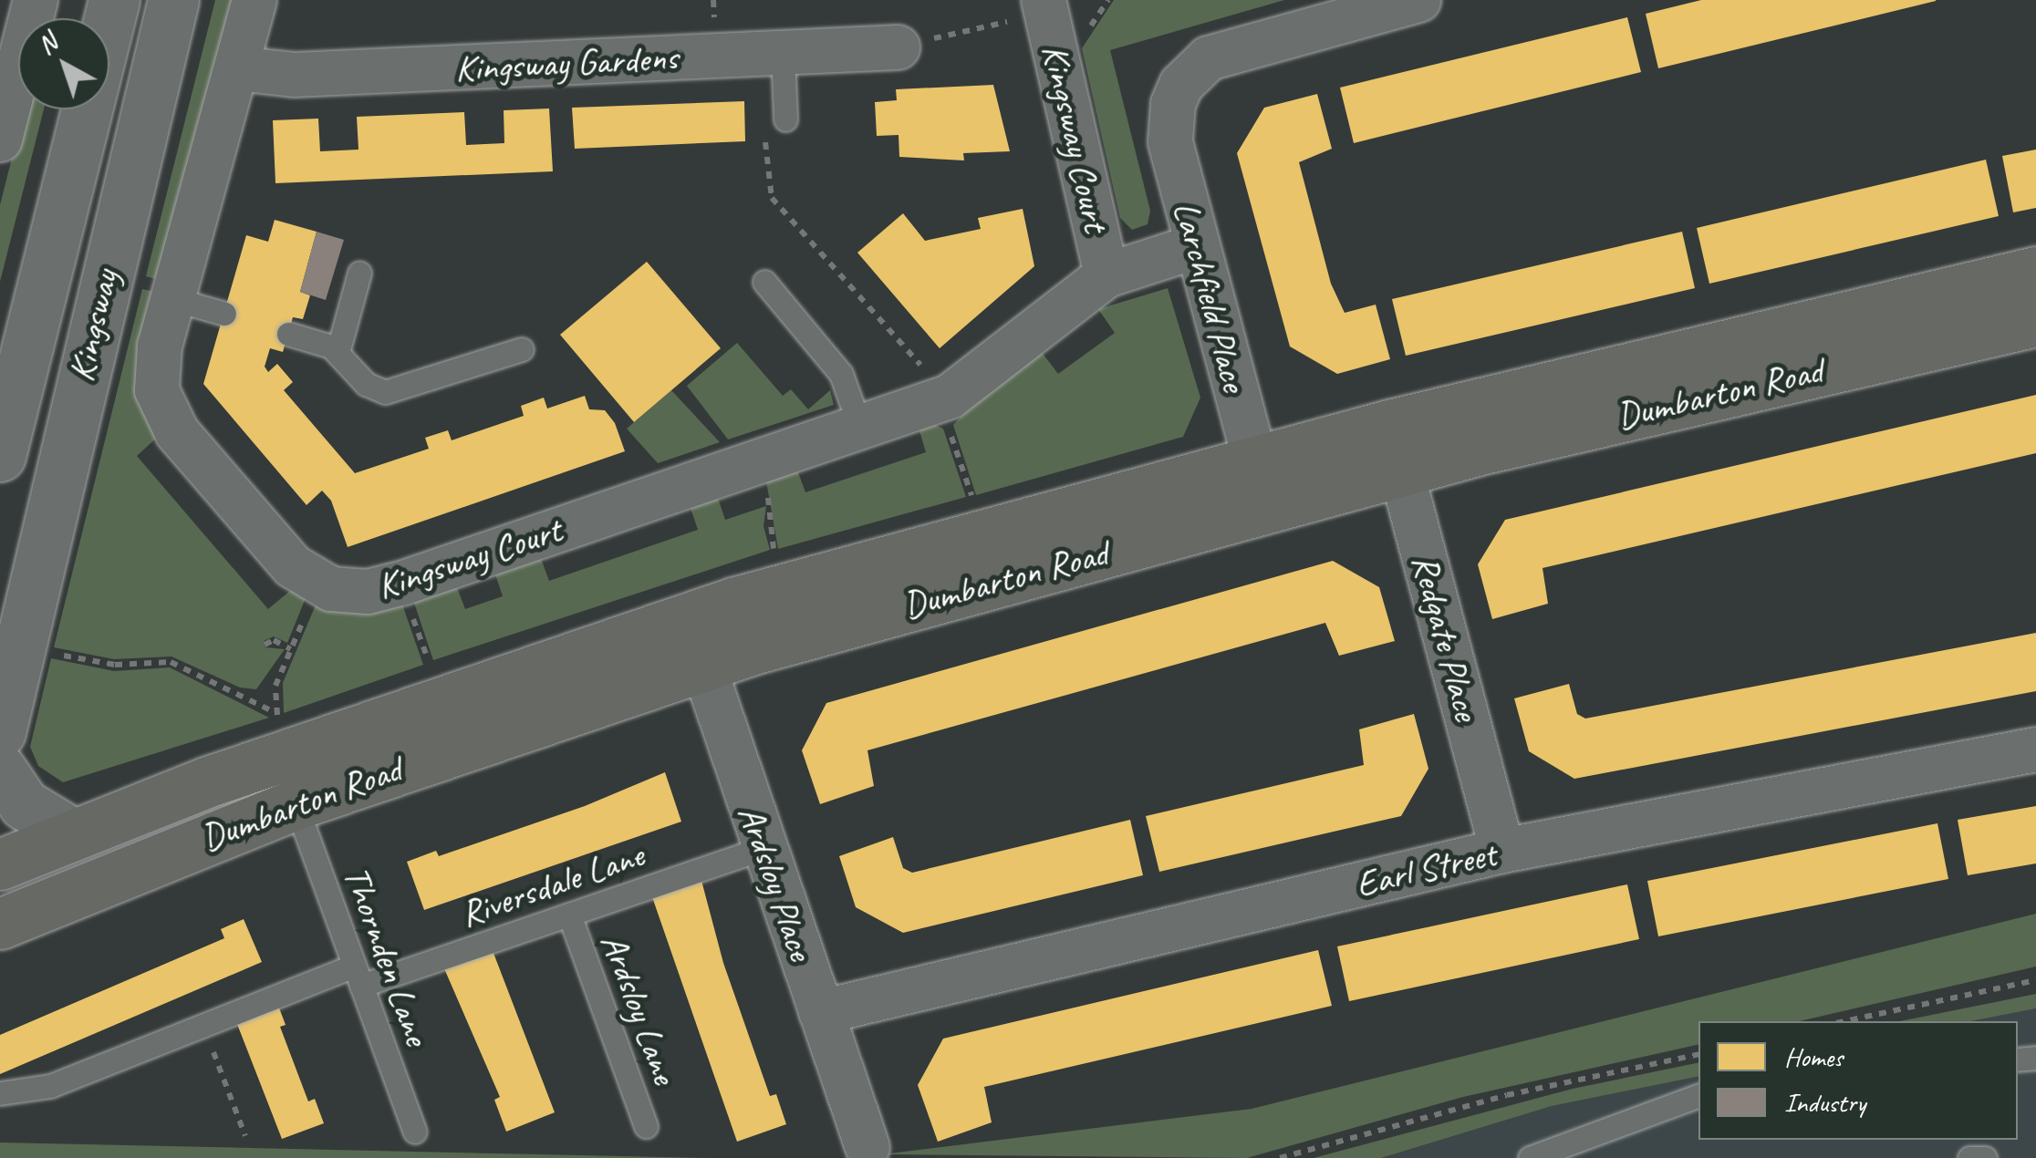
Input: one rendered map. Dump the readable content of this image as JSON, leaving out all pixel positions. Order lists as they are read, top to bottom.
{
  "streets": {
    "main road": ["Dumbarton Road"],
    "street": [
      "Kingsway Gardens",
      "Kingsway Court",
      "Larchfield Place",
      "Kingsway",
      "Redgate Place",
      "Earl Street",
      "Ardsloy Place"
    ],
    "lane": ["Riversdale Lane", "Thornden Lane", "Ardsloy Lane"]
  },
  "crossings": [
    ["Kingsway Court", "Larchfield Place"],
    ["Larchfield Place", "Dumbarton Road"],
    ["Dumbarton Road", "Redgate Place"],
    ["Dumbarton Road", "Ardsloy Place"],
    ["Dumbarton Road", "Thornden Lane"],
    ["Redgate Place", "Earl Street"],
    ["Earl Street", "Ardsloy Place"],
    ["Ardsloy Place", "Riversdale Lane"],
    ["Riversdale Lane", "Thornden Lane"],
    ["Riversdale Lane", "Ardsloy Lane"]
  ],
  "legend": ["Homes", "Industry"],
  "north": "top left"
}
